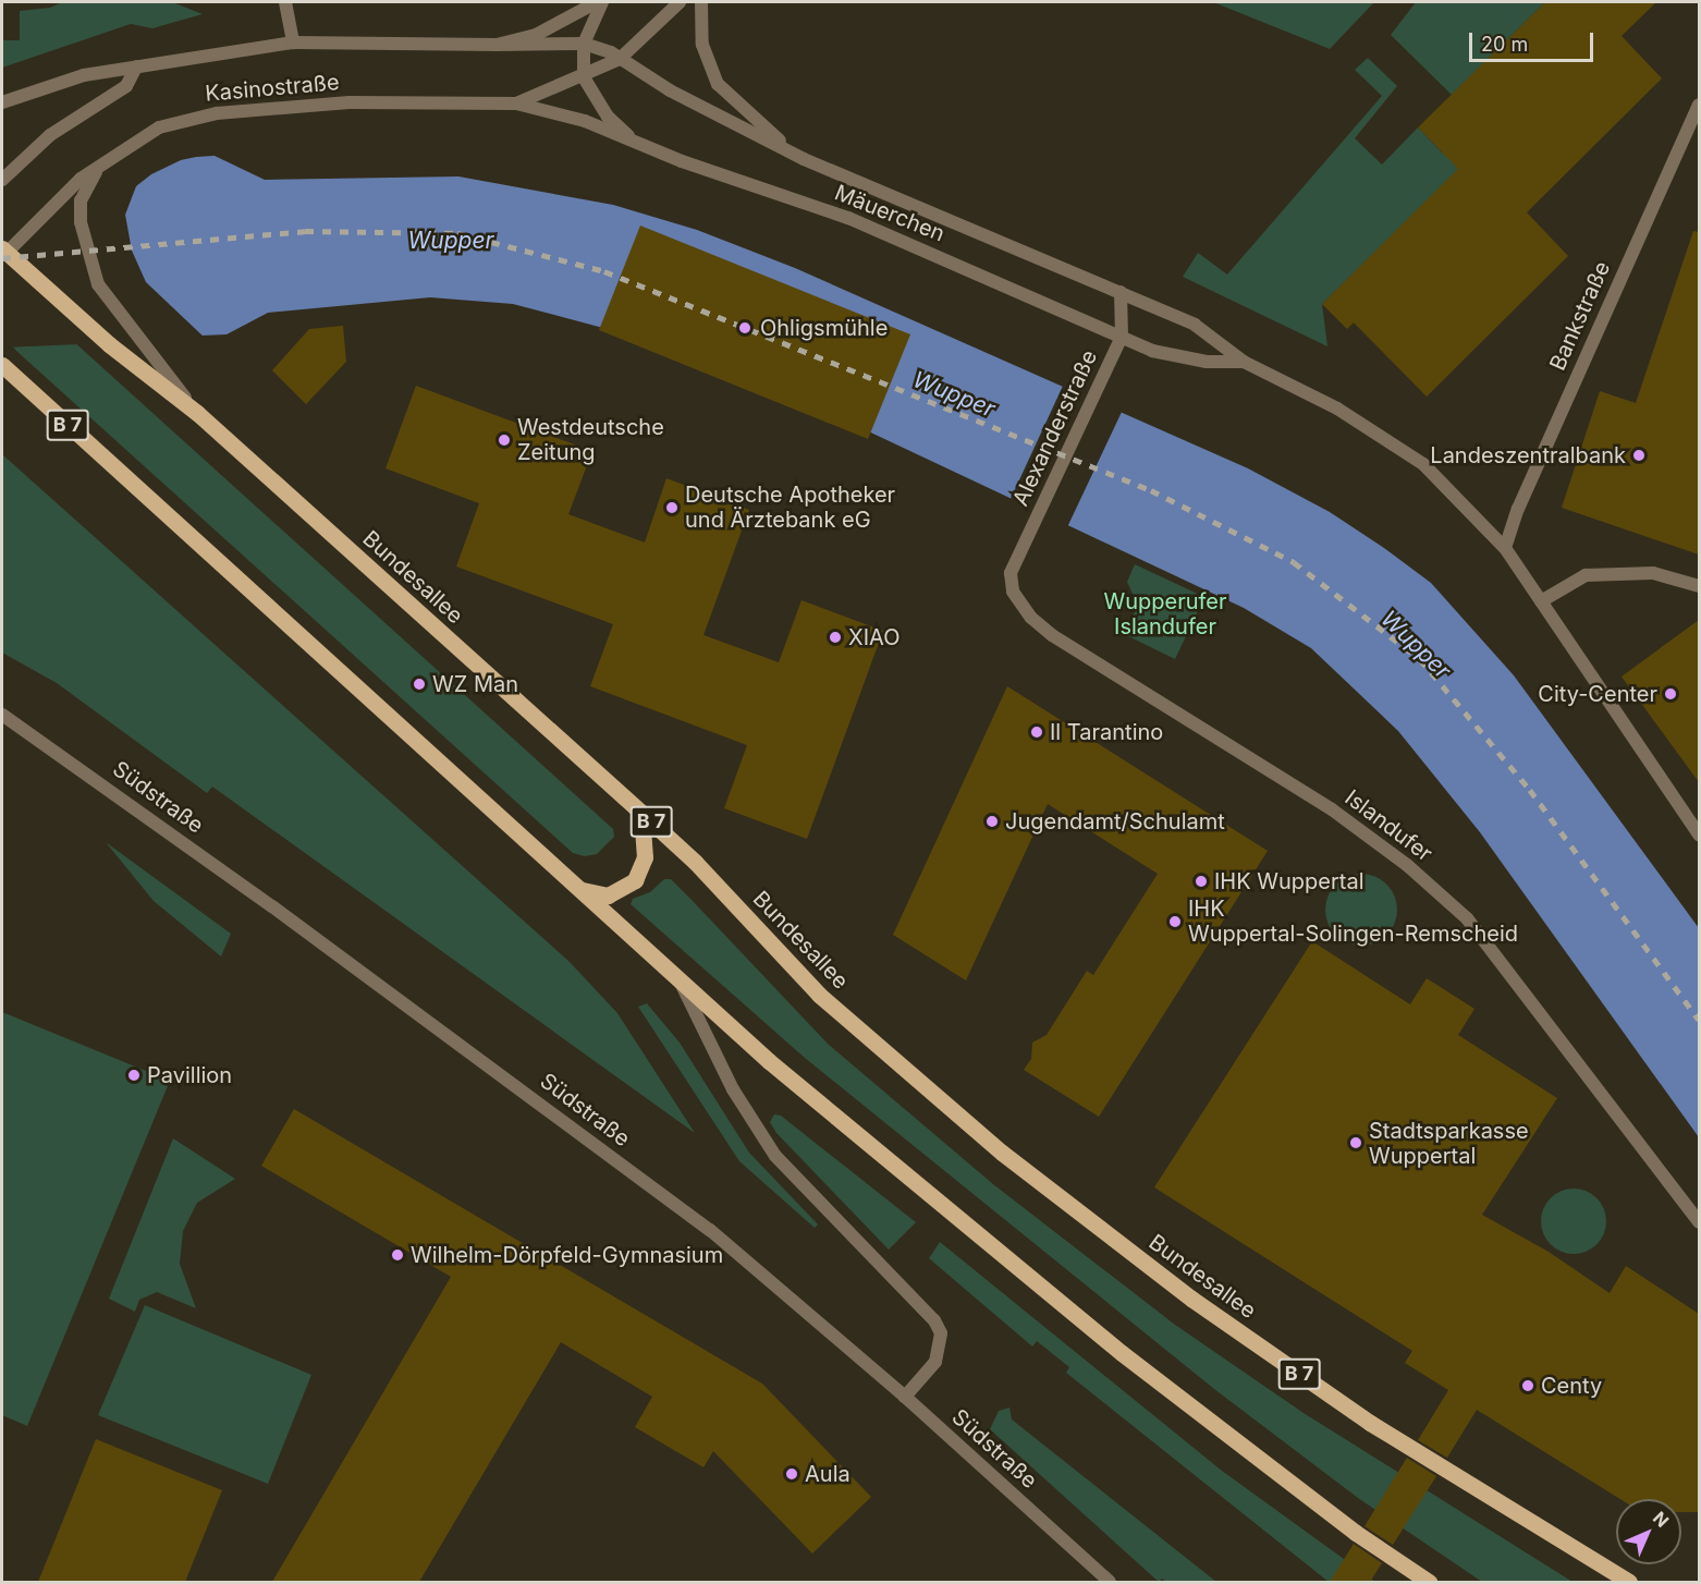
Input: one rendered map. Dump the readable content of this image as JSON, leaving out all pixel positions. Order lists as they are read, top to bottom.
{
  "streets": {
    "main road": ["B 7", "Bundesallee"],
    "street": [
      "Kasinostraße",
      "Mäuerchen",
      "Bankstraße",
      "Alexanderstraße",
      "Südstraße",
      "Islandufer"
    ]
  },
  "crossings": [
    ["Kasinostraße", "Mäuerchen"],
    ["Kasinostraße", "Bundesallee"],
    ["Mäuerchen", "Bankstraße"],
    ["Mäuerchen", "Alexanderstraße"],
    ["Alexanderstraße", "Islandufer"]
  ],
  "water": ["Wupper"],
  "parks": ["Wupperufer Islandufer"],
  "places": [
    "Ohligsmühle",
    "Westdeutsche Zeitung",
    "Landeszentralbank",
    "Deutsche Apotheker und Ärztebank eG",
    "XIAO",
    "WZ Man",
    "City-Center",
    "Il Tarantino",
    "Jugendamt/Schulamt",
    "IHK Wuppertal",
    "IHK Wuppertal-Solingen-Remscheid",
    "Pavillion",
    "Stadtsparkasse Wuppertal",
    "Wilhelm-Dörpfeld-Gymnasium",
    "Centy",
    "Aula"
  ],
  "scale_bar": "20 m",
  "north": "top right"
}
